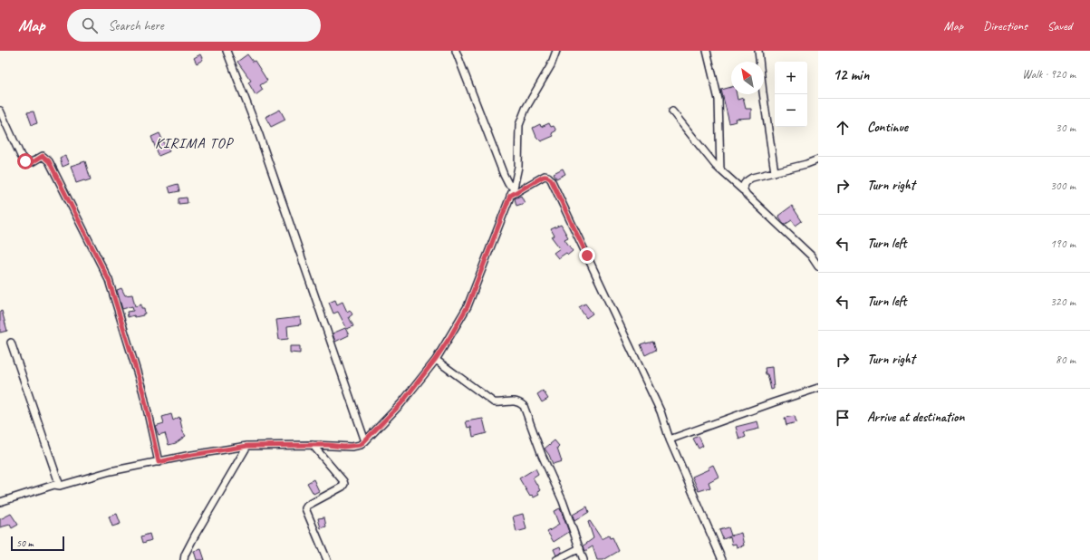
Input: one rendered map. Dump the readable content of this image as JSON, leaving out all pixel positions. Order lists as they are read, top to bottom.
{
  "districts": ["KIRIMA TOP"],
  "scale_bar": "50 m",
  "north": "top left",
  "page": {
    "header": "Map",
    "search": "Search here",
    "nav": ["Map", "Directions", "Saved"],
    "heading": ["12 min", "Walk · 920 m"],
    "map_buttons": ["+", "−"],
    "list": [
      ["Continue", "30 m"],
      ["Turn right", "300 m"],
      ["Turn left", "190 m"],
      ["Turn left", "320 m"],
      ["Turn right", "80 m"],
      "Arrive at destination"
    ],
    "scale": "50 m"
  }
}
